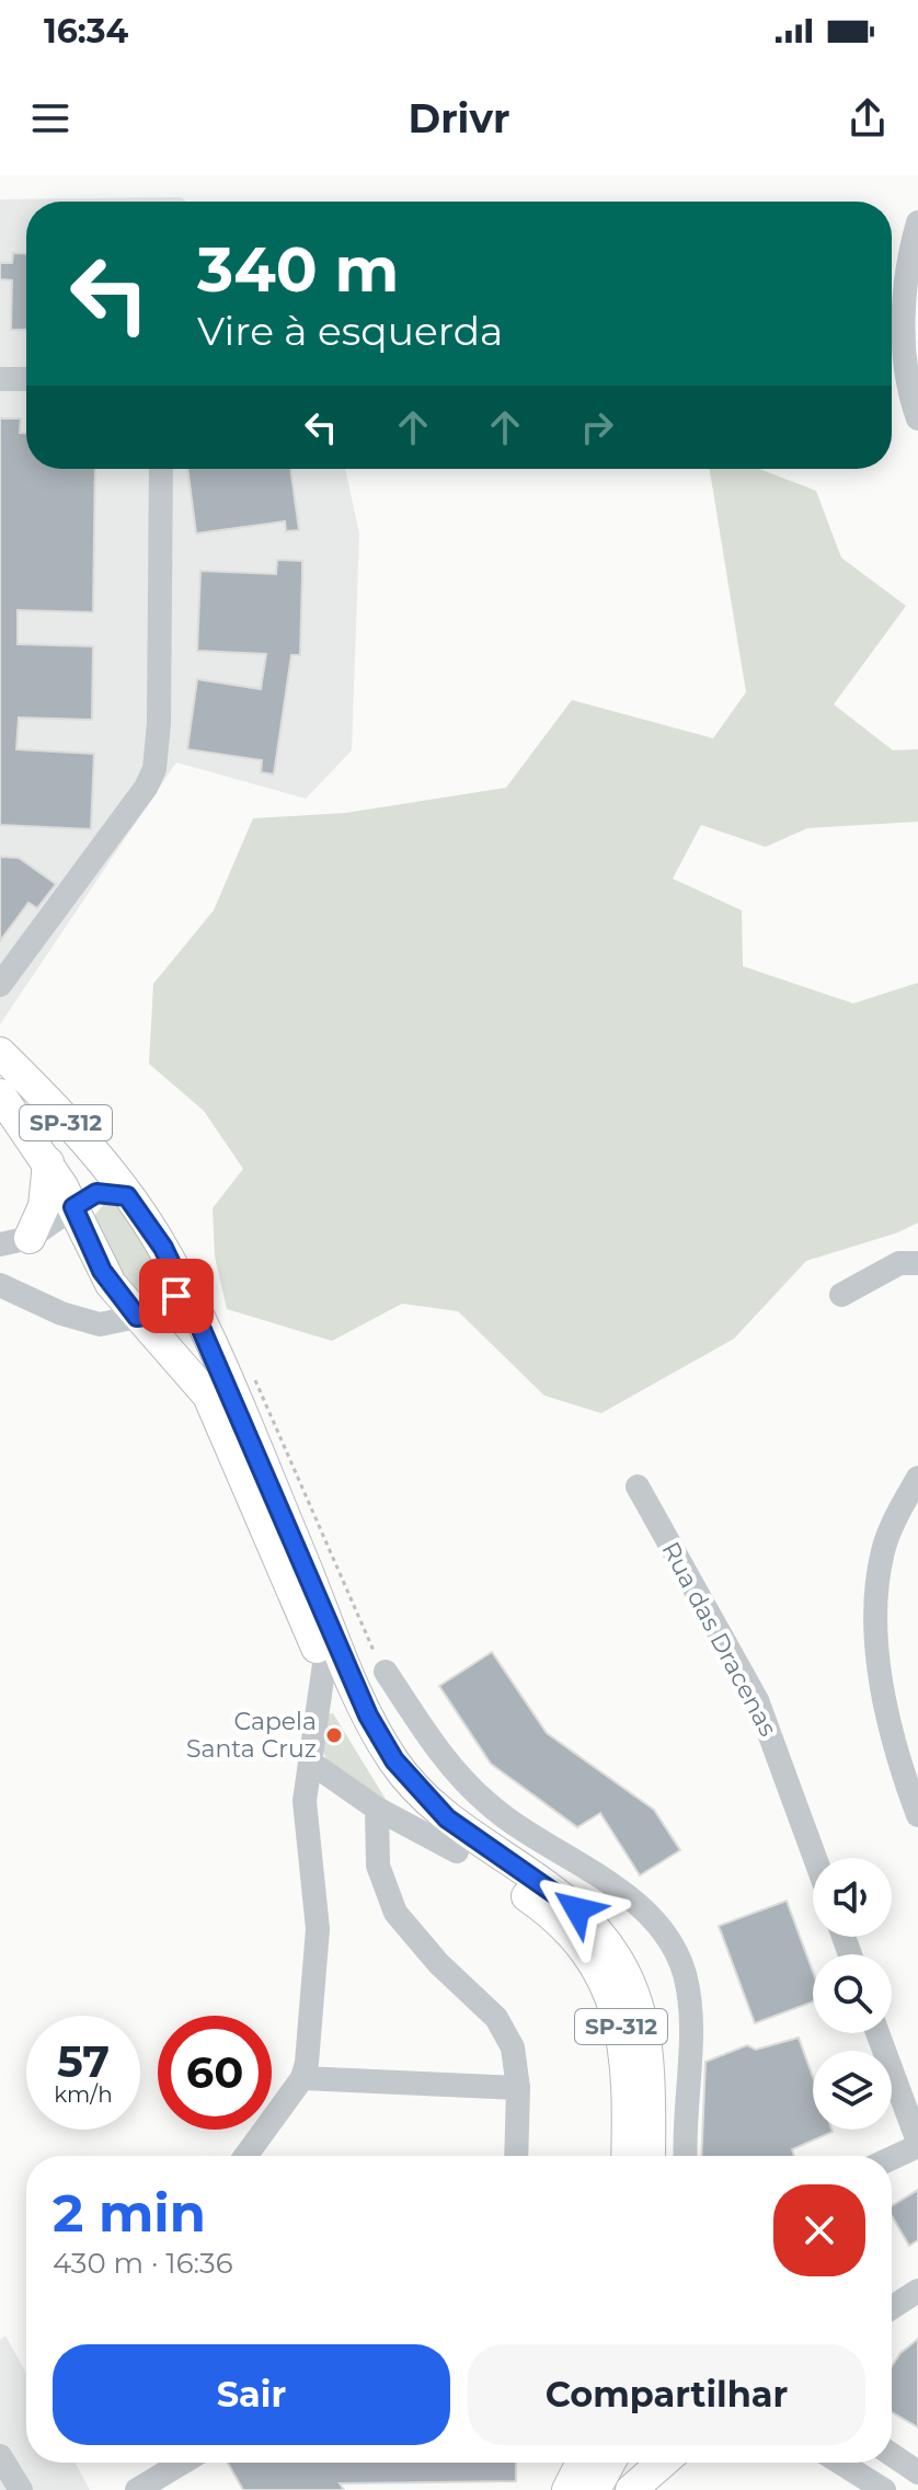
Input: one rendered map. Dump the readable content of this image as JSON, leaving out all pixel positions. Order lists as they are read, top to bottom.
{
  "streets": {
    "main road": ["SP-312"],
    "street": ["Rua das Dracenas"]
  },
  "places": ["Capela Santa Cruz"],
  "page": {
    "status": "16:34",
    "header": "Drivr",
    "turn": ["340 m", "Vire à esquerda"],
    "speed": "57 km/h",
    "limit": "60",
    "heading": ["2 min", "430 m · 16:36"],
    "buttons": ["Sair", "Compartilhar"]
  }
}
